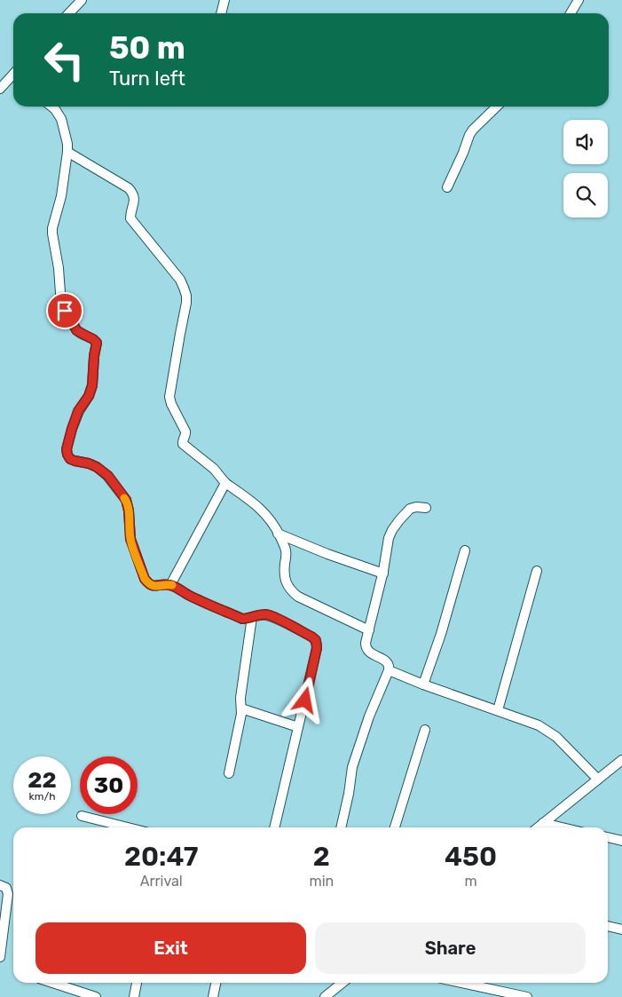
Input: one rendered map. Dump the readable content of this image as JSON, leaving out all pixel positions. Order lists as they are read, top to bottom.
{
  "page": {
    "turn": ["50 m", "Turn left"],
    "speed": "22 km/h",
    "limit": "30",
    "eta": [
      "20:47",
      "Arrival",
      "2",
      "min",
      "450",
      "m"
    ],
    "buttons": ["Exit", "Share"]
  }
}
